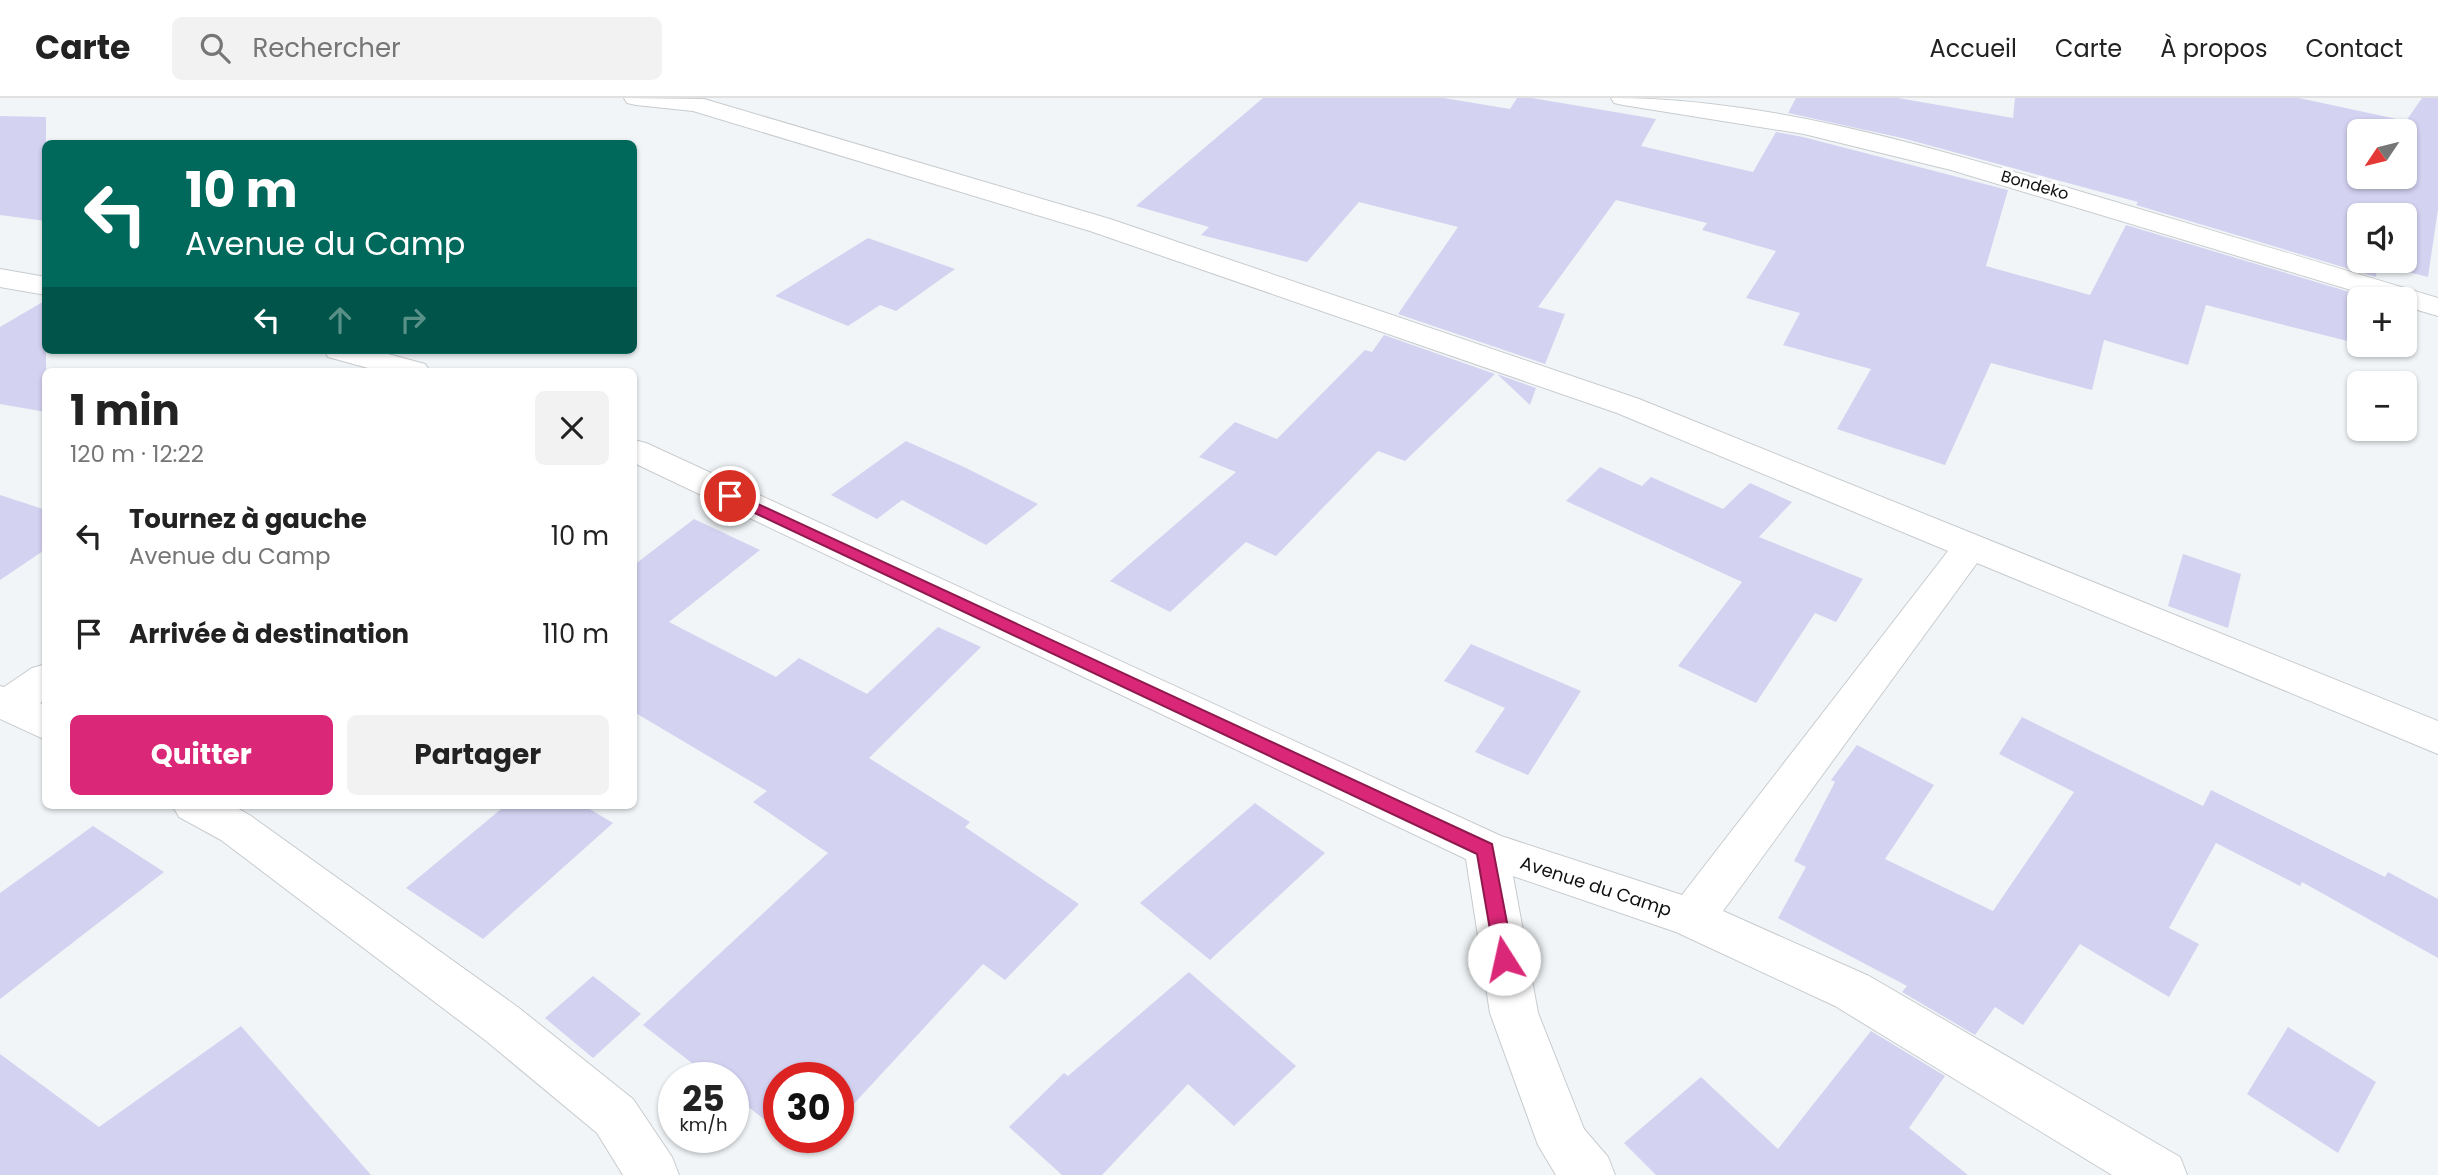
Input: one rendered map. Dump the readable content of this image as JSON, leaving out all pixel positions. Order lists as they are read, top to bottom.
{
  "streets": {
    "street": ["Bondeko", "Avenue du Camp"]
  },
  "north": "bottom left",
  "page": {
    "header": "Carte",
    "search": "Rechercher",
    "nav": [
      "Accueil",
      "Carte",
      "À propos",
      "Contact"
    ],
    "map_buttons": ["+", "−"],
    "turn": ["10 m", "Avenue du Camp"],
    "heading": ["1 min", "120 m · 12:22"],
    "list": [
      {
        "name": "Tournez à gauche",
        "note": "Avenue du Camp",
        "value": "10 m"
      },
      {
        "name": "Arrivée à destination",
        "value": "110 m"
      }
    ],
    "buttons": ["Quitter", "Partager"],
    "speed": "25 km/h",
    "limit": "30"
  }
}
